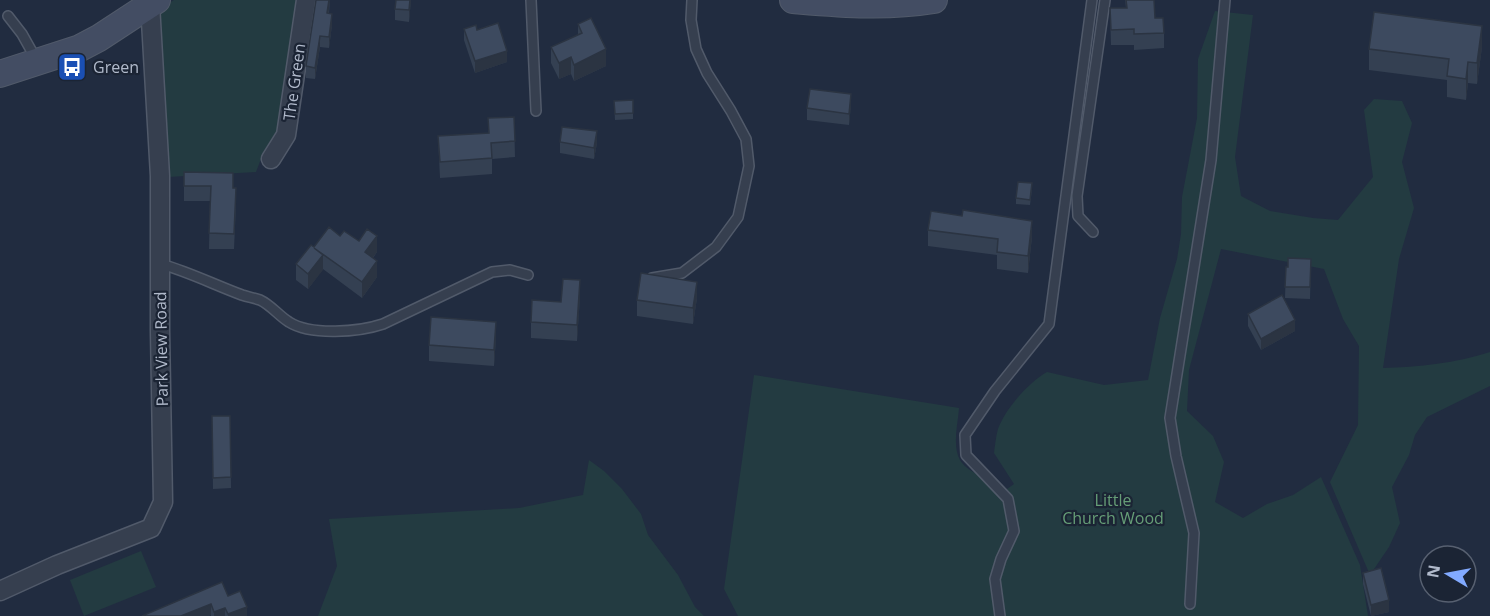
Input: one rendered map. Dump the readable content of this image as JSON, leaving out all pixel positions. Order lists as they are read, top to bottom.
{
  "streets": {
    "street": ["The Green", "Park View Road"]
  },
  "parks": ["Little Church Wood"],
  "places": {
    "bus stop": ["Green"]
  },
  "north": "left"
}
